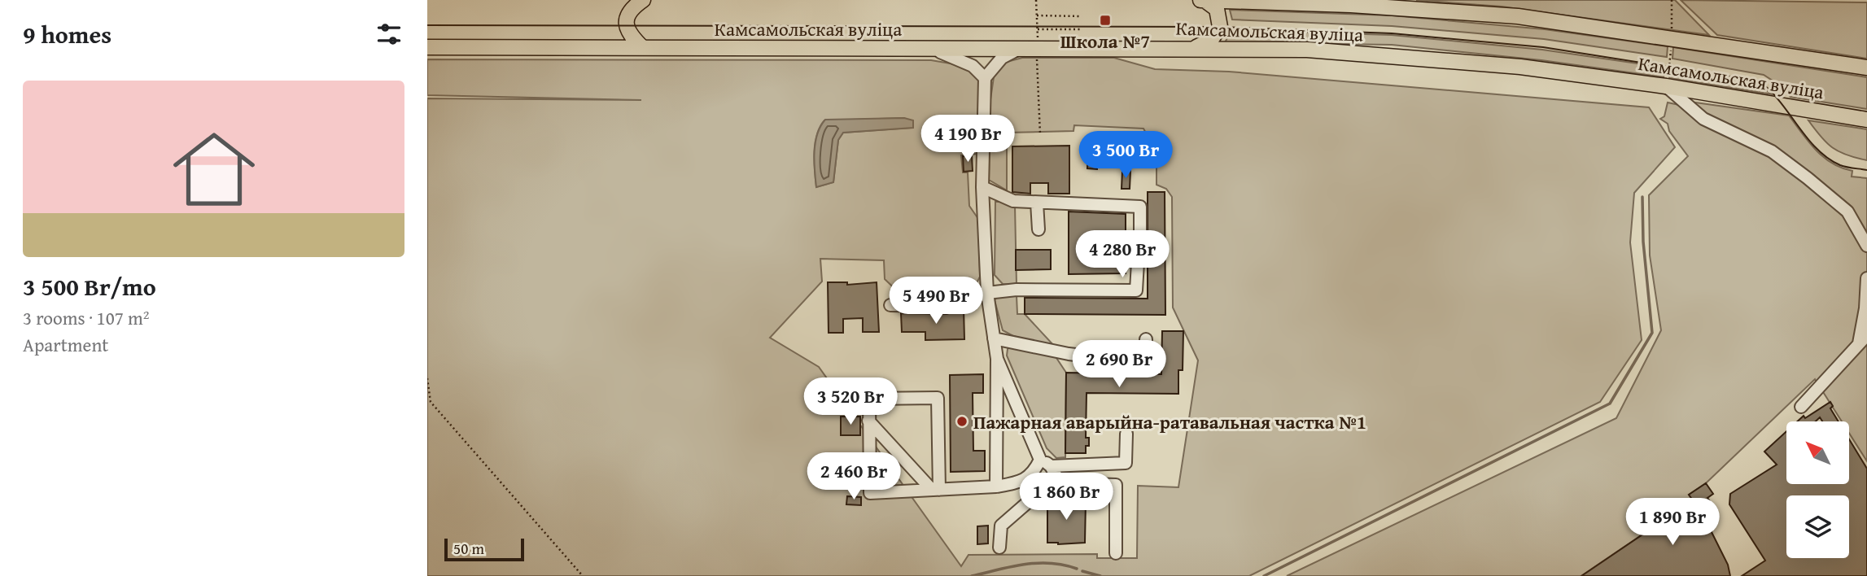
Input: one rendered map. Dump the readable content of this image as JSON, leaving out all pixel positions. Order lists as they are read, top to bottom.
{
  "streets": {
    "main road": ["Камсамольская вуліца"]
  },
  "places": {
    "transit": ["Школа №7"],
    "other": ["Пажарная аварыйна-ратавальная частка №1"]
  },
  "scale_bar": "50 m",
  "north": "top left",
  "page": {
    "heading": "9 homes",
    "list": [
      {
        "name": "3 500 Br/mo",
        "note": "3 rooms · 107 m² · Apartment"
      }
    ],
    "price": [
      "4 190 Br",
      "3 500 Br",
      "4 280 Br",
      "5 490 Br",
      "2 690 Br",
      "3 520 Br",
      "2 460 Br",
      "1 860 Br",
      "1 890 Br"
    ],
    "scale": "50 m"
  }
}
